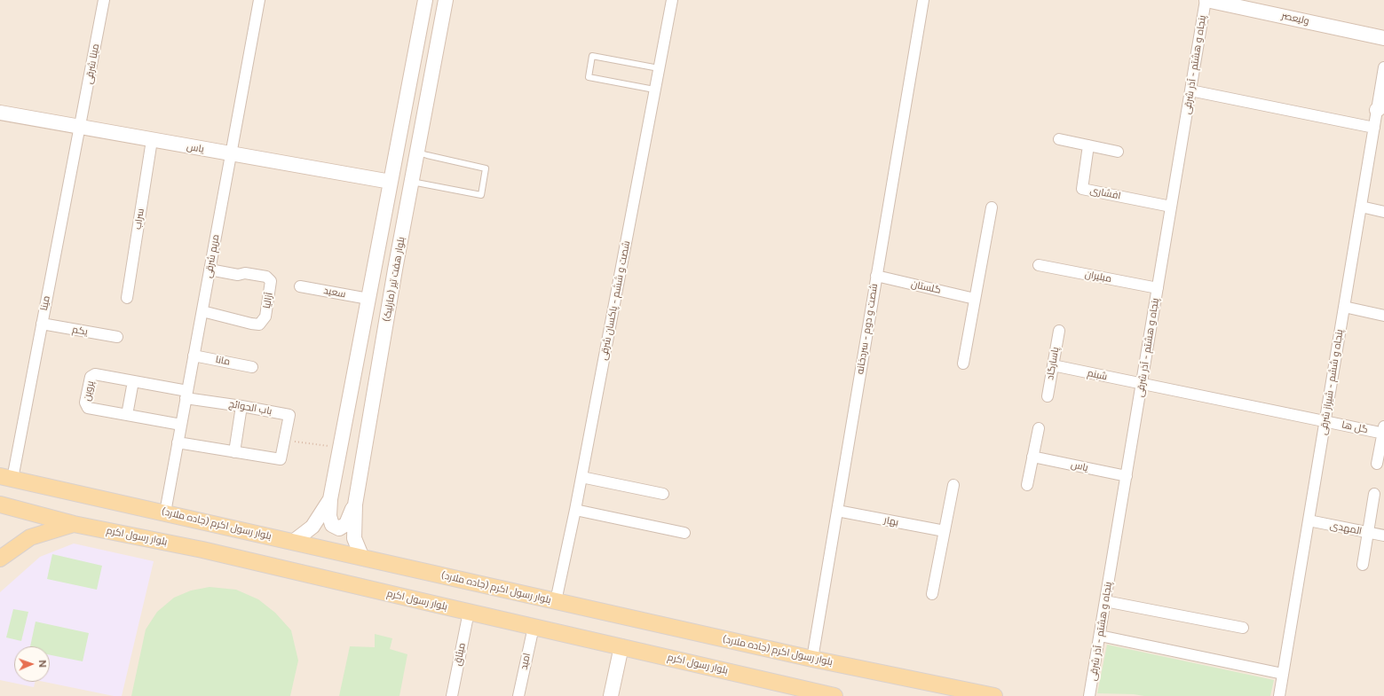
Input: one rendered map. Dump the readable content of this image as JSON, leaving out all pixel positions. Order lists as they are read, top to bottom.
{
  "streets": {
    "main road": [
      "ولیعصر",
      "یاس",
      "بلوار هفت تیر (مارلیک)",
      "بلوار رسول اکرم (جاده ملارد)",
      "بلوار رسول اکرم"
    ],
    "street": [
      "مینا شرقی",
      "پنجاه و هشتم - آذر شرقی",
      "افشاری",
      "سراب",
      "مریم شرقی",
      "مبلیران",
      "گلستان",
      "سعید",
      "آزالیا",
      "شصت و ششم - پاکسان شرقی",
      "مینا",
      "شصت و دوم - سردخانه",
      "یکم",
      "مانا",
      "پاسارگاد",
      "شبنم",
      "پنجاه و ششم - شیراز شرقی",
      "پروین",
      "باب الحوائج",
      "گل ها",
      "بهار",
      "المهدی",
      "میثاق",
      "امید"
    ]
  },
  "crossings": [
    ["ولیعصر", "پنجاه و هشتم - آذر شرقی"],
    ["مینا شرقی", "یاس"],
    ["مینا شرقی", "مینا"],
    ["پنجاه و هشتم - آذر شرقی", "یاس"],
    ["پنجاه و هشتم - آذر شرقی", "افشاری"],
    ["پنجاه و هشتم - آذر شرقی", "مبلیران"],
    ["پنجاه و هشتم - آذر شرقی", "شبنم"],
    ["یاس", "سراب"],
    ["یاس", "مریم شرقی"],
    ["یاس", "مینا"],
    ["مریم شرقی", "آزالیا"],
    ["مریم شرقی", "مانا"],
    ["مریم شرقی", "پروین"],
    ["مریم شرقی", "باب الحوائج"],
    ["مریم شرقی", "بلوار رسول اکرم (جاده ملارد)"],
    ["بلوار هفت تیر (مارلیک)", "بلوار رسول اکرم (جاده ملارد)"],
    ["گلستان", "شصت و دوم - سردخانه"],
    ["شصت و ششم - پاکسان شرقی", "بلوار رسول اکرم (جاده ملارد)"],
    ["مینا", "یکم"],
    ["مینا", "بلوار رسول اکرم (جاده ملارد)"],
    ["شصت و دوم - سردخانه", "بهار"],
    ["شصت و دوم - سردخانه", "بلوار رسول اکرم (جاده ملارد)"],
    ["پاسارگاد", "شبنم"],
    ["شبنم", "پنجاه و ششم - شیراز شرقی"],
    ["شبنم", "گل ها"],
    ["پنجاه و ششم - شیراز شرقی", "گل ها"],
    ["پنجاه و ششم - شیراز شرقی", "المهدی"],
    ["پروین", "باب الحوائج"],
    ["بلوار رسول اکرم", "میثاق"],
    ["بلوار رسول اکرم", "امید"]
  ],
  "north": "right"
}
